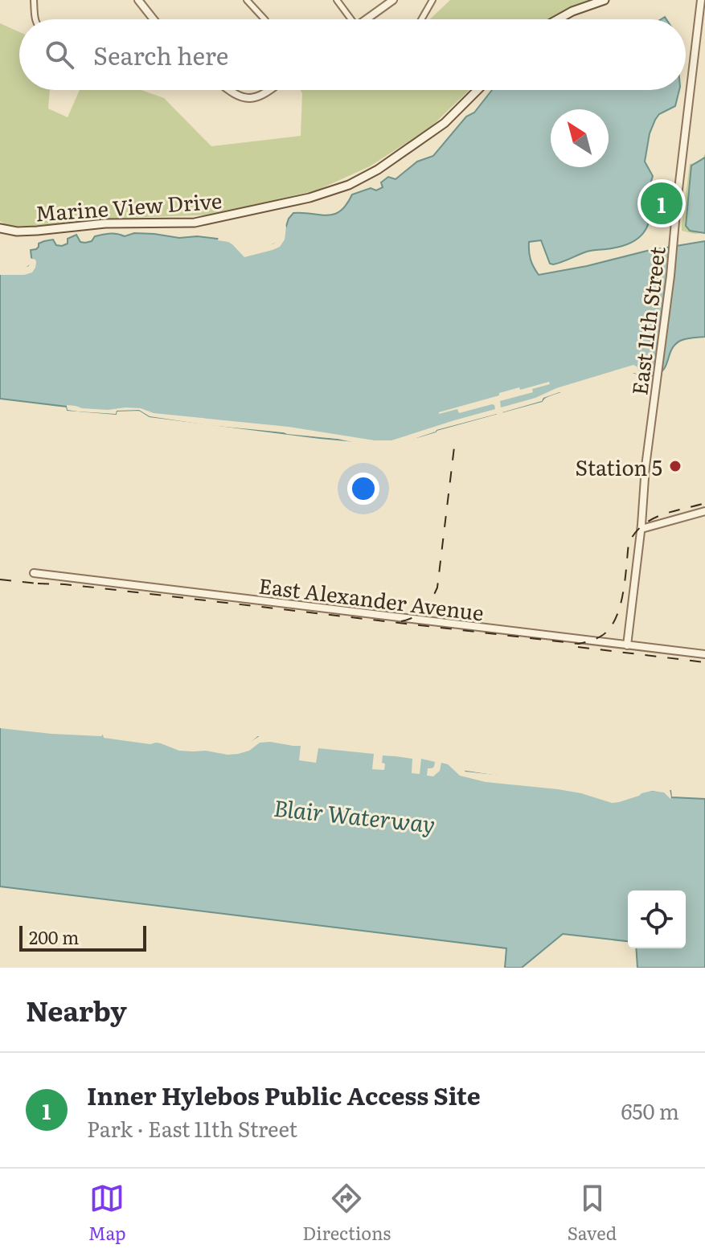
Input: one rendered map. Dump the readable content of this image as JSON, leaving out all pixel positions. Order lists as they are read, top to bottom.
{
  "streets": {
    "main road": ["Marine View Drive"],
    "street": ["East 11th Street", "East Alexander Avenue"]
  },
  "crossings": [
    ["East 11th Street", "East Alexander Avenue"]
  ],
  "water": ["Blair Waterway"],
  "places": ["Station 5"],
  "scale_bar": "200 m",
  "north": "top left",
  "page": {
    "search": "Search here",
    "pins": "1",
    "scale": "200 m",
    "heading": "Nearby",
    "list": [
      {
        "mark": "1",
        "name": "Inner Hylebos Public Access Site",
        "note": "Park · East 11th Street",
        "value": "650 m"
      }
    ],
    "nav": ["Map", "Directions", "Saved"]
  }
}
